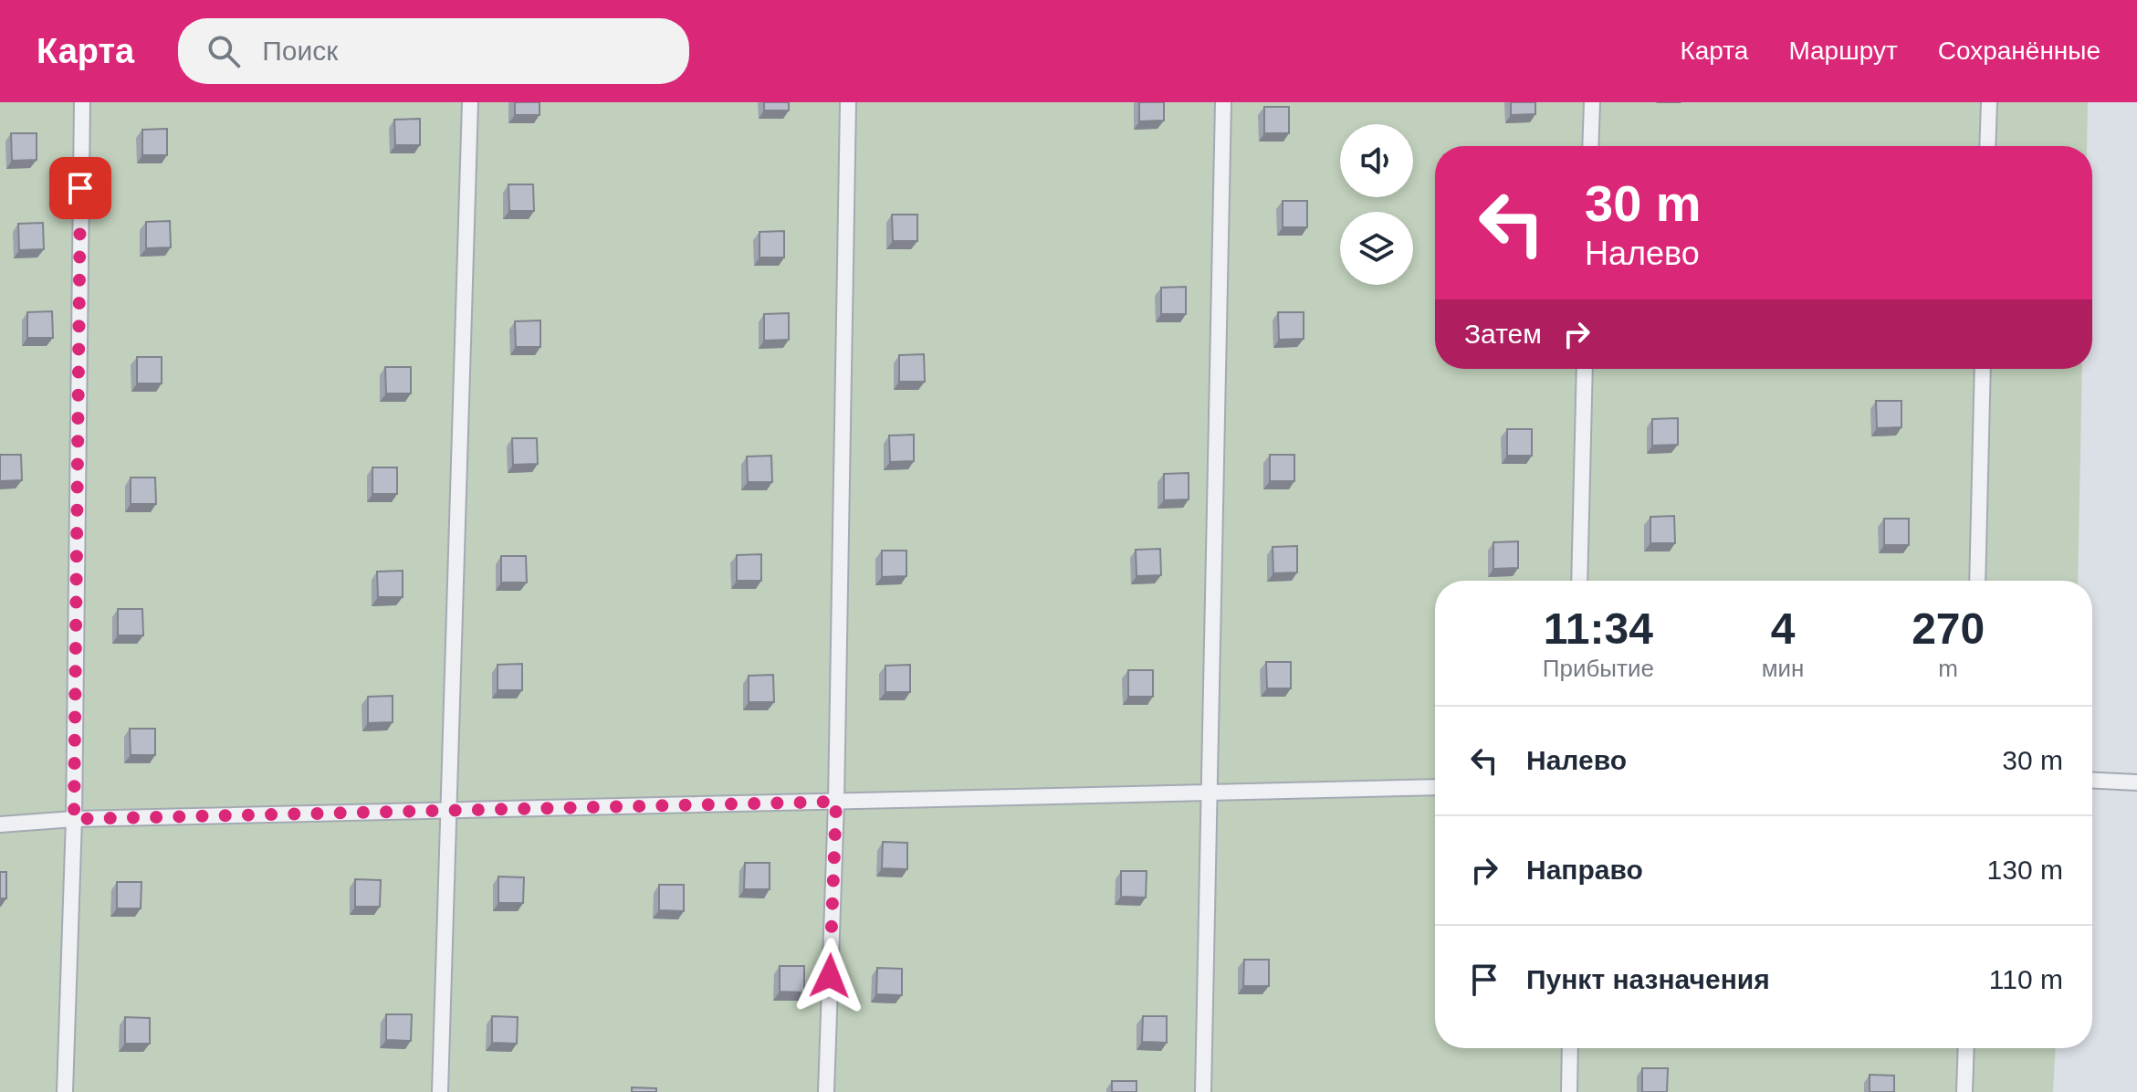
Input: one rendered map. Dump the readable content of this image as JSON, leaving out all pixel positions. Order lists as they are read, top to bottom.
{
  "page": {
    "header": "Карта",
    "search": "Поиск",
    "nav": ["Карта", "Маршрут", "Сохранённые"],
    "turn": ["30 m", "Налево"],
    "then": "Затем",
    "eta": [
      "11:34",
      "Прибытие",
      "4",
      "мин",
      "270",
      "m"
    ],
    "list": [
      {
        "name": "Налево",
        "value": "30 m"
      },
      {
        "name": "Направо",
        "value": "130 m"
      },
      {
        "name": "Пункт назначения",
        "value": "110 m"
      }
    ]
  }
}
